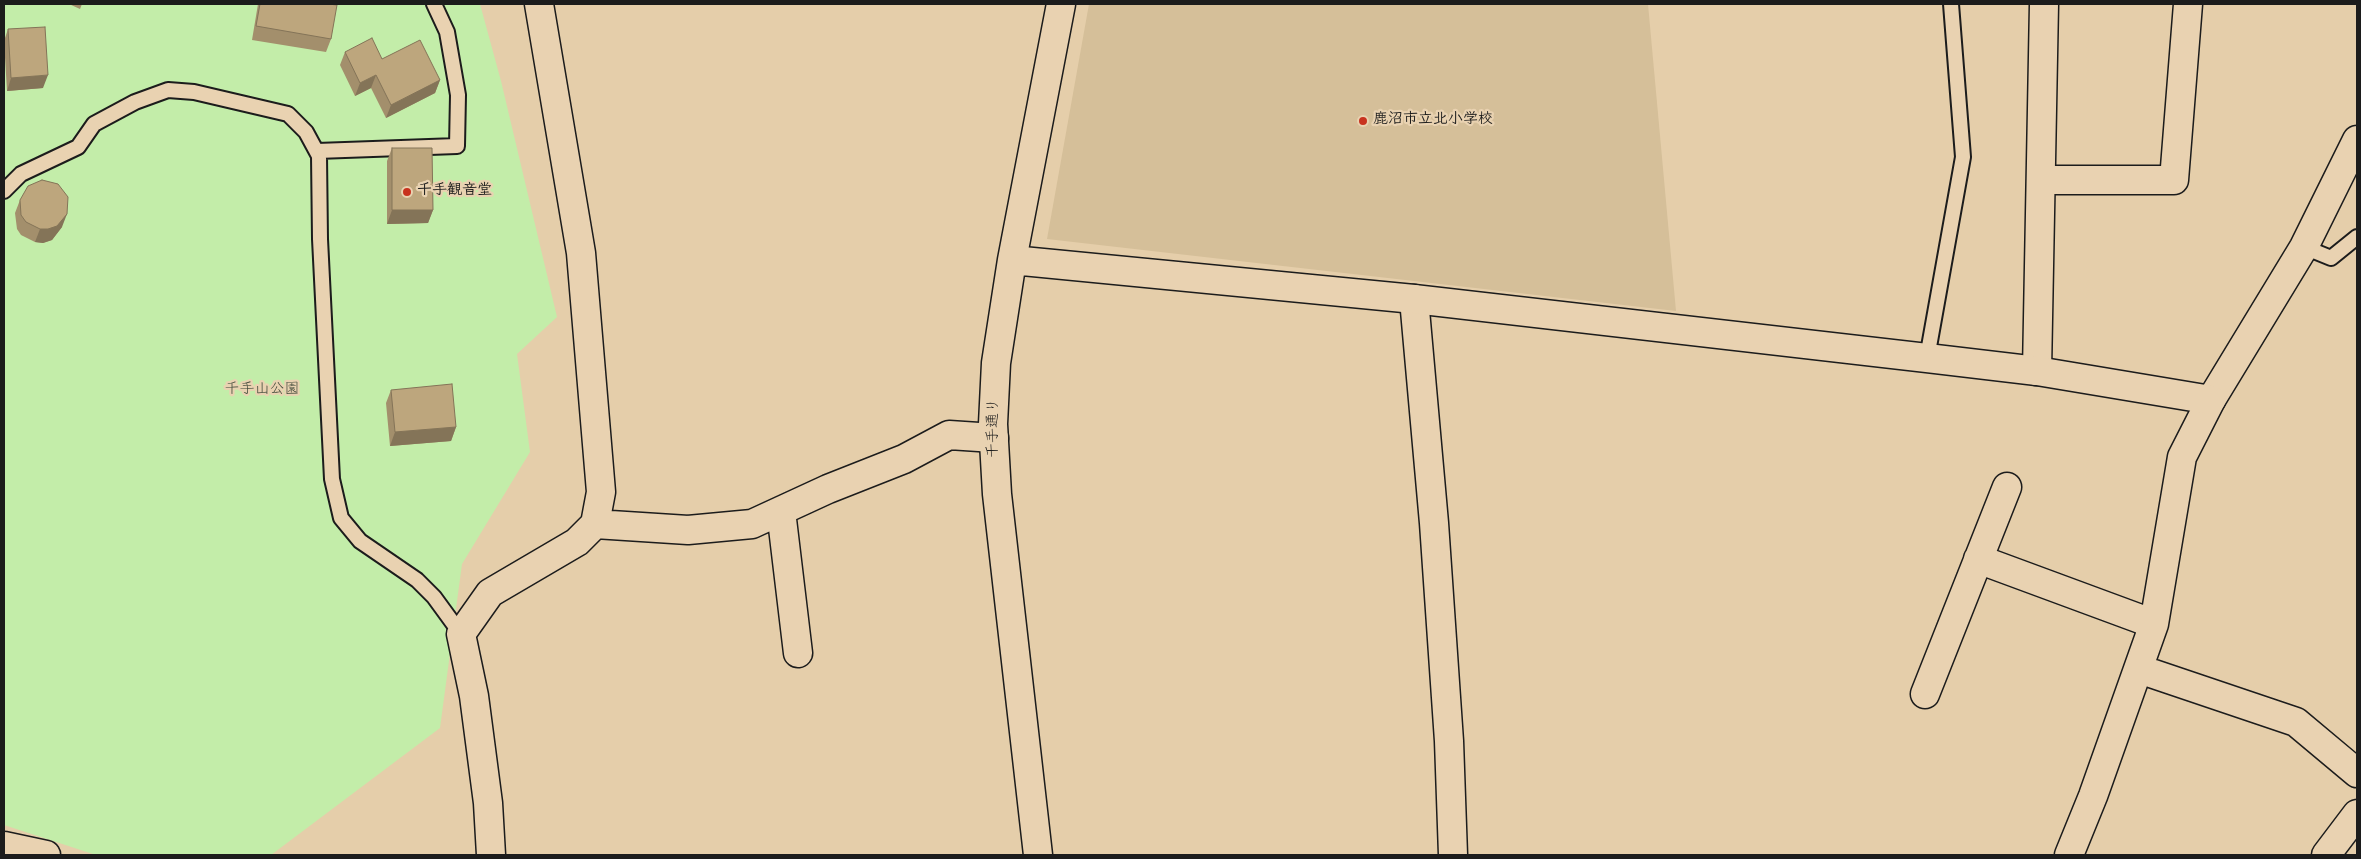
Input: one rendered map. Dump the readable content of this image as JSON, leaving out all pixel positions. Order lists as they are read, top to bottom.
{
  "streets": {
    "main road": ["千手通り"]
  },
  "parks": ["千手山公園"],
  "places": ["鹿沼市立北小学校", "千手観音堂"]
}
